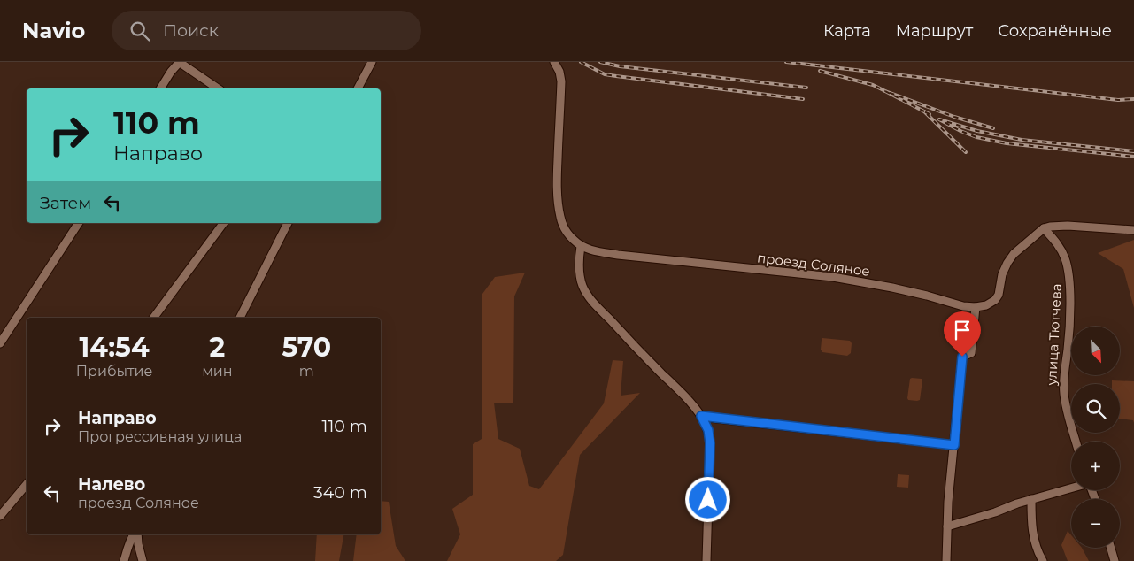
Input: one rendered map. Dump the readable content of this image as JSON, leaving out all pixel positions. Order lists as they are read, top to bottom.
{
  "streets": {
    "street": ["проезд Соляное", "улица Тютчева"]
  },
  "north": "bottom right",
  "page": {
    "header": "Navio",
    "search": "Поиск",
    "nav": ["Карта", "Маршрут", "Сохранённые"],
    "turn": ["110 m", "Направо"],
    "then": "Затем",
    "eta": [
      "14:54",
      "Прибытие",
      "2",
      "мин",
      "570",
      "m"
    ],
    "map_buttons": ["+", "−"],
    "list": [
      {
        "name": "Направо",
        "note": "Прогрессивная улица",
        "value": "110 m"
      },
      {
        "name": "Налево",
        "note": "проезд Соляное",
        "value": "340 m"
      }
    ]
  }
}
